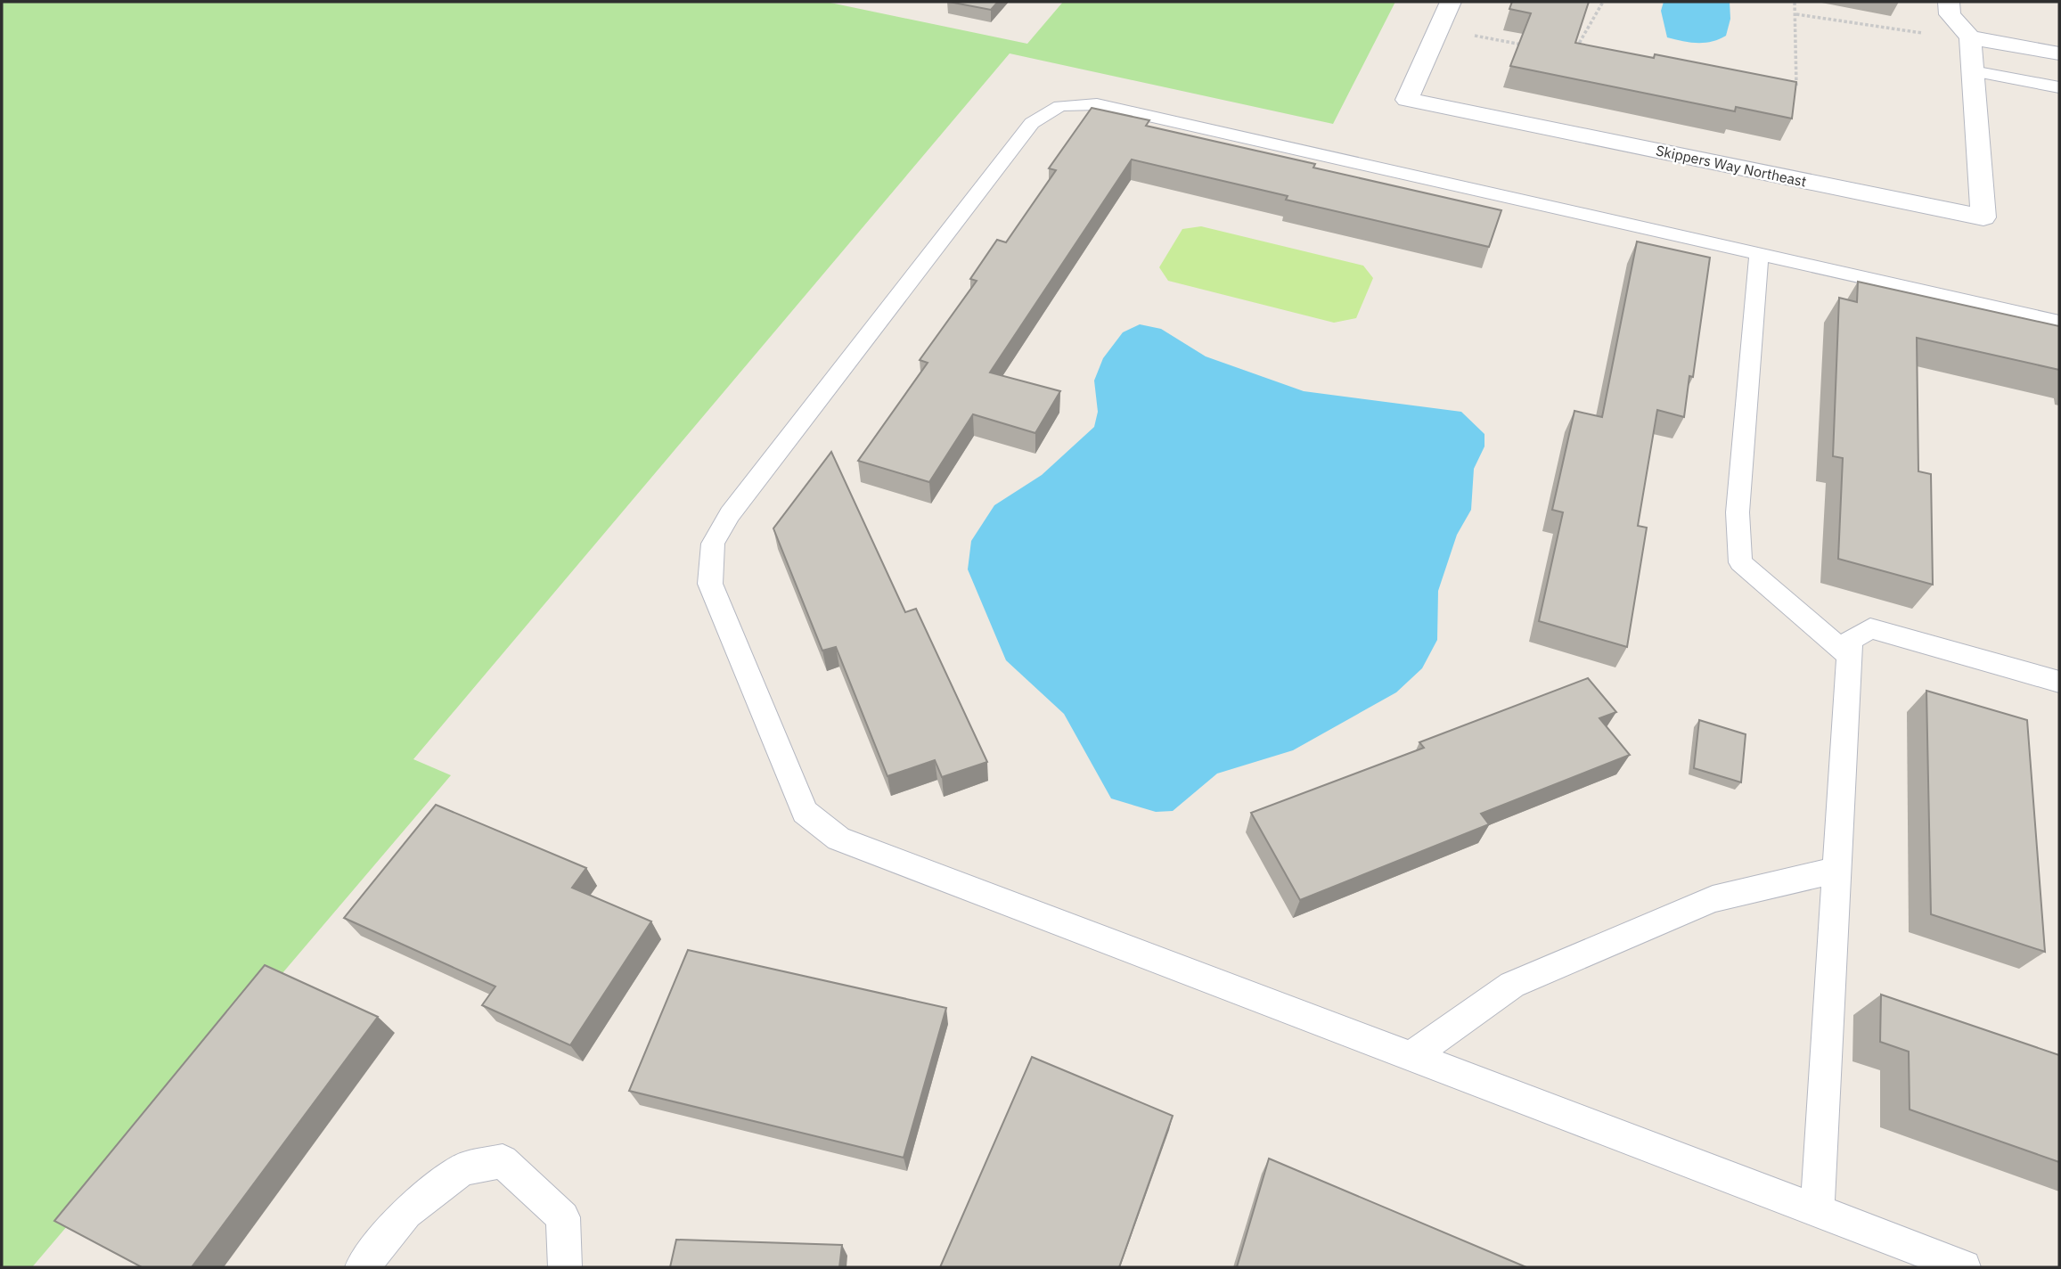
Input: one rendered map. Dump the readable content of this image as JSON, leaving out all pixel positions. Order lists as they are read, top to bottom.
{
  "streets": {
    "street": ["Skippers Way Northeast"]
  }
}
